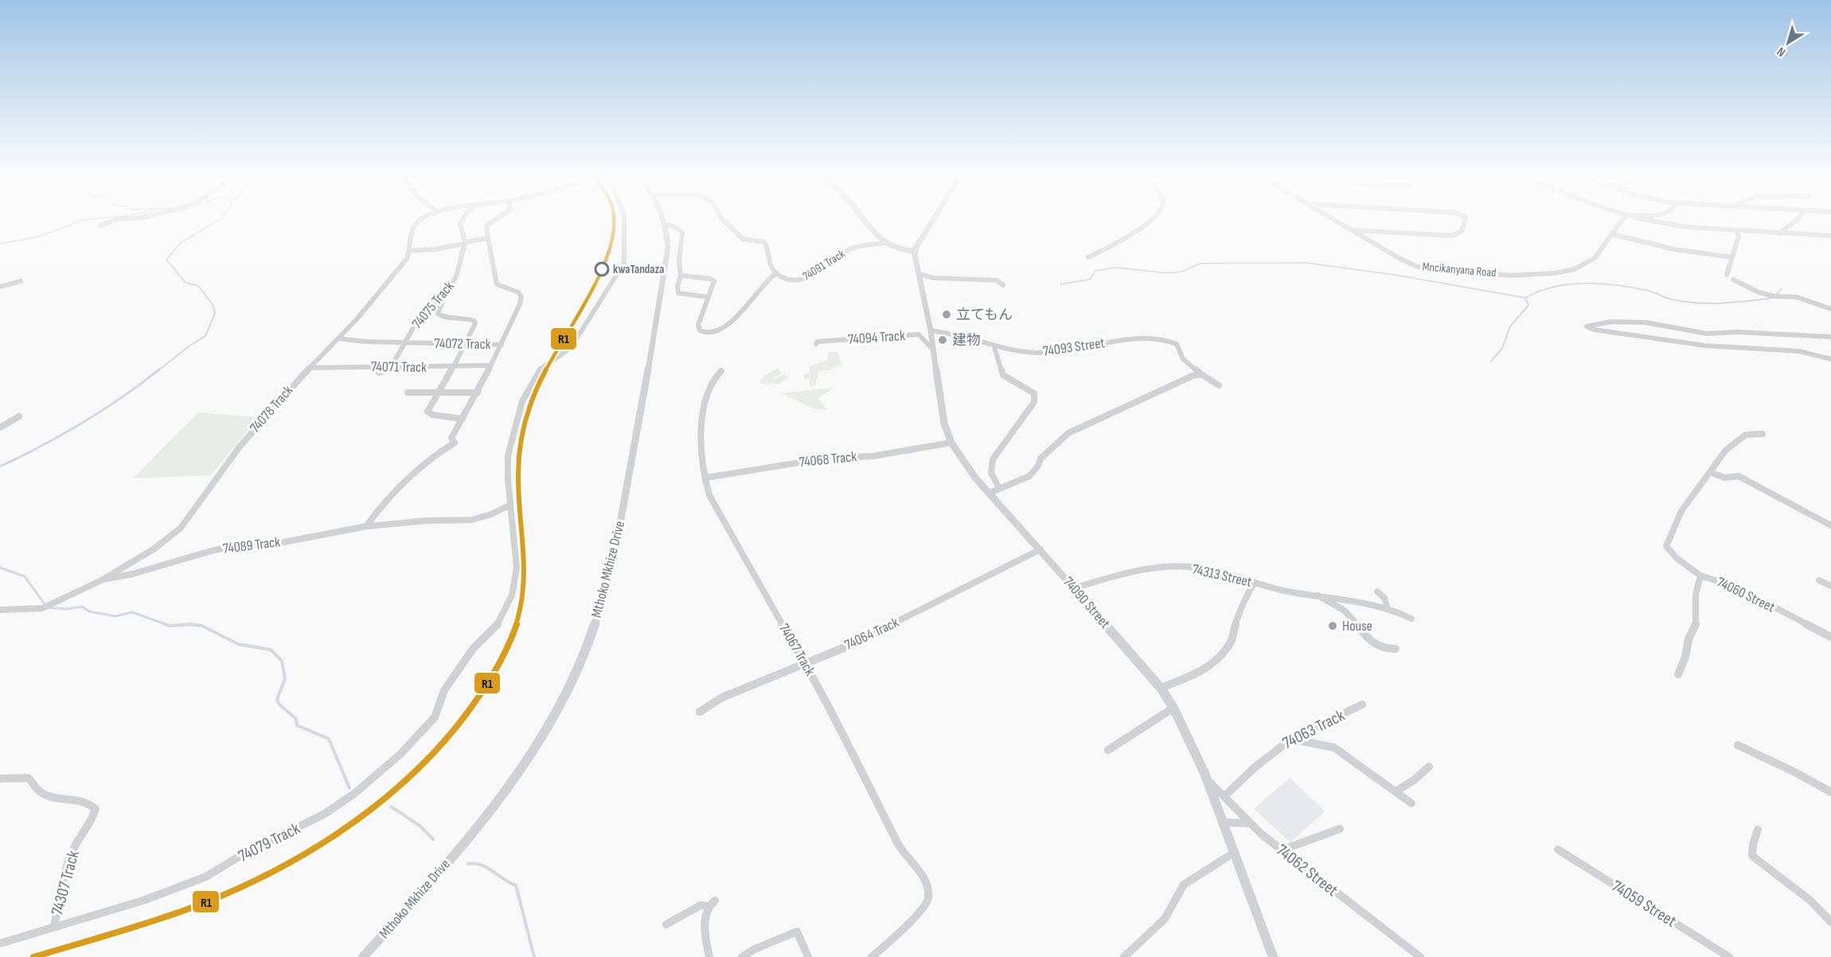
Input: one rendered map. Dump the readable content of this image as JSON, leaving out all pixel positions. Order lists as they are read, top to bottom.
{
  "streets": {
    "street": [
      "74091 Track",
      "Mncikanyana Road",
      "74075 Track",
      "74094 Track",
      "74072 Track",
      "74093 Street",
      "74071 Track",
      "74078 Track",
      "74068 Track",
      "74089 Track",
      "Mthoko Mkhize Drive",
      "74313 Street",
      "74060 Street",
      "74090 Street",
      "74064 Track",
      "74067 Track",
      "74063 Track",
      "74079 Track",
      "74062 Street",
      "74307 Track",
      "74059 Street"
    ]
  },
  "crossings": [
    ["74075 Track", "74072 Track"],
    ["74075 Track", "74071 Track"],
    ["74094 Track", "74090 Street"],
    ["74072 Track", "74078 Track"],
    ["74093 Street", "74090 Street"],
    ["74071 Track", "74078 Track"],
    ["74078 Track", "74089 Track"],
    ["74068 Track", "74090 Street"],
    ["74068 Track", "74067 Track"],
    ["74089 Track", "74079 Track"],
    ["74313 Street", "74090 Street"],
    ["74090 Street", "74064 Track"],
    ["74090 Street", "74062 Street"],
    ["74064 Track", "74067 Track"],
    ["74063 Track", "74062 Street"],
    ["74079 Track", "74307 Track"]
  ],
  "places": [
    "kwaTandaza",
    "立てもん",
    "建物",
    "House"
  ],
  "lines": ["transit line R1"],
  "north": "bottom left"
}
